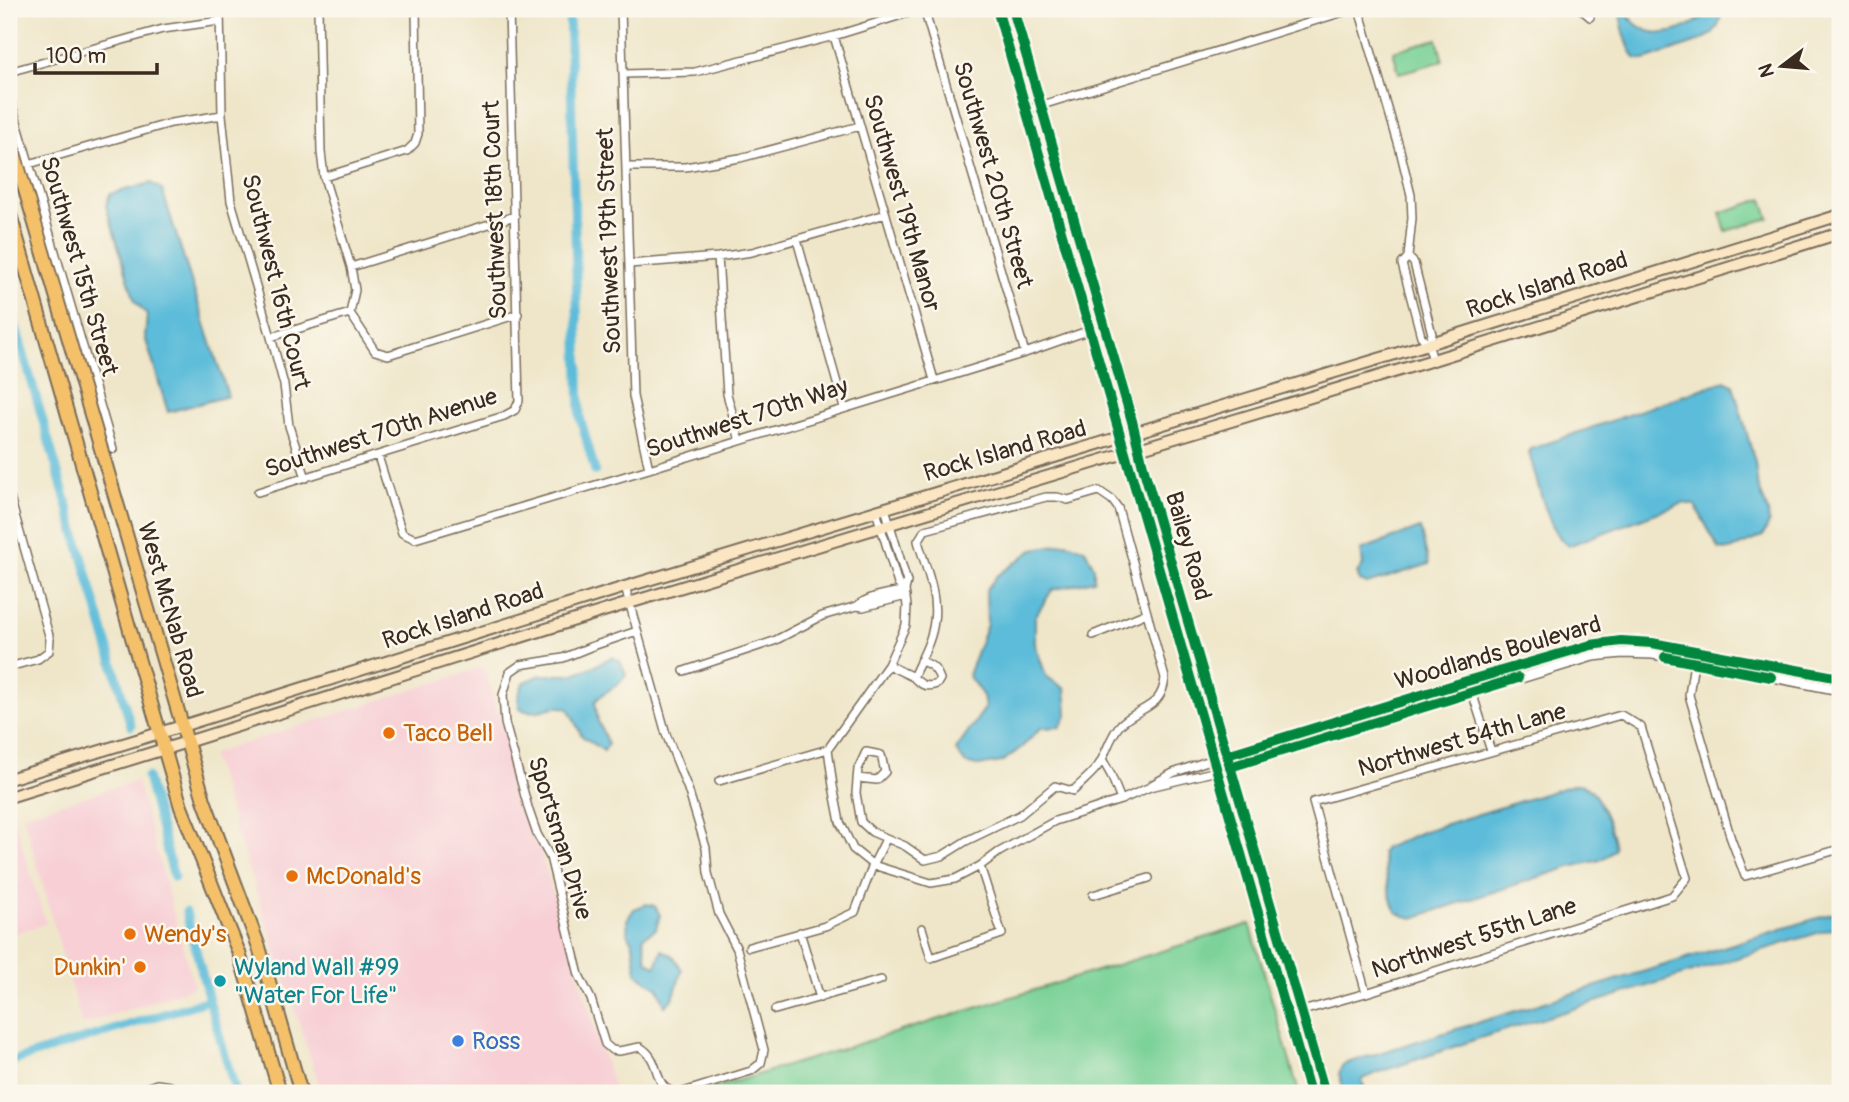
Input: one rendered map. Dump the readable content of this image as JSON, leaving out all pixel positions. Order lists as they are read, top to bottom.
{
  "streets": {
    "main road": ["Rock Island Road", "West McNab Road"],
    "street": [
      "Southwest 20th Street",
      "Southwest 19th Manor",
      "Southwest 18th Court",
      "Southwest 19th Street",
      "Southwest 15th Street",
      "Southwest 16th Court",
      "Southwest 70th Way",
      "Southwest 70th Avenue",
      "Bailey Road",
      "Woodlands Boulevard",
      "Northwest 54th Lane",
      "Sportsman Drive",
      "Northwest 55th Lane"
    ]
  },
  "crossings": [
    ["Southwest 20th Street", "Southwest 70th Way"],
    ["Southwest 19th Manor", "Southwest 70th Way"],
    ["Southwest 18th Court", "Southwest 70th Avenue"],
    ["Southwest 19th Street", "Southwest 70th Way"],
    ["Southwest 16th Court", "Southwest 70th Avenue"],
    ["Rock Island Road", "Bailey Road"],
    ["Rock Island Road", "West McNab Road"],
    ["Rock Island Road", "Sportsman Drive"],
    ["Southwest 70th Way", "Southwest 70th Avenue"],
    ["Southwest 70th Way", "Bailey Road"],
    ["Bailey Road", "Woodlands Boulevard"],
    ["Bailey Road", "Northwest 55th Lane"],
    ["Northwest 54th Lane", "Northwest 55th Lane"]
  ],
  "places": [
    "Taco Bell",
    "McDonald's",
    "Wendy's",
    "Dunkin'",
    "Wyland Wall #99 \"Water For Life\"",
    "Ross"
  ],
  "scale_bar": "100 m",
  "north": "left"
}
